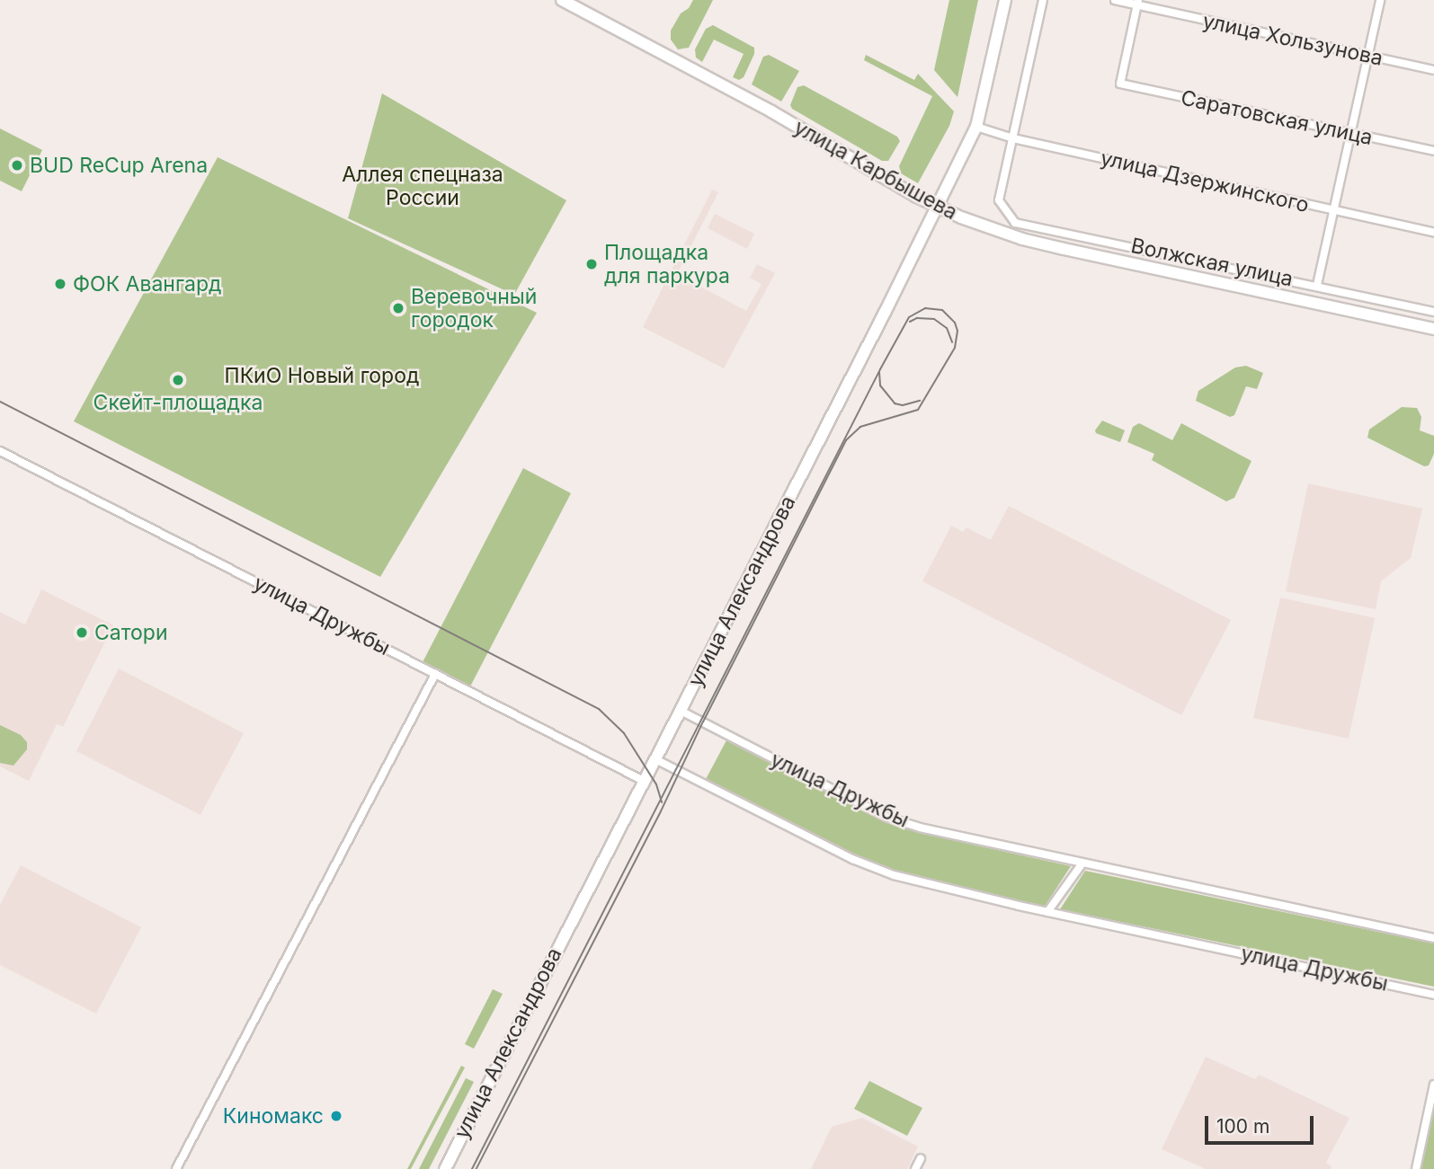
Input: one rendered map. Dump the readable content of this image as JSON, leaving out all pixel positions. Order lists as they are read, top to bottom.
{
  "streets": {
    "main road": ["улица Карбышева", "улица Александрова"],
    "street": [
      "улица Хользунова",
      "Саратовская улица",
      "улица Дзержинского",
      "Волжская улица",
      "улица Дружбы"
    ]
  },
  "crossings": [
    ["улица Хользунова", "Саратовская улица"],
    ["улица Карбышева", "улица Александрова"],
    ["улица Дзержинского", "Волжская улица"],
    ["улица Дзержинского", "улица Александрова"],
    ["улица Александрова", "улица Дружбы"]
  ],
  "parks": ["Аллея спецназа России", "ПКиО Новый город"],
  "places": [
    "BUD ReCup Arena",
    "Площадка для паркура",
    "ФОК Авангард",
    "Веревочный городок",
    "Скейт-площадка",
    "Сатори",
    "Киномакс"
  ],
  "scale_bar": "100 m"
}
